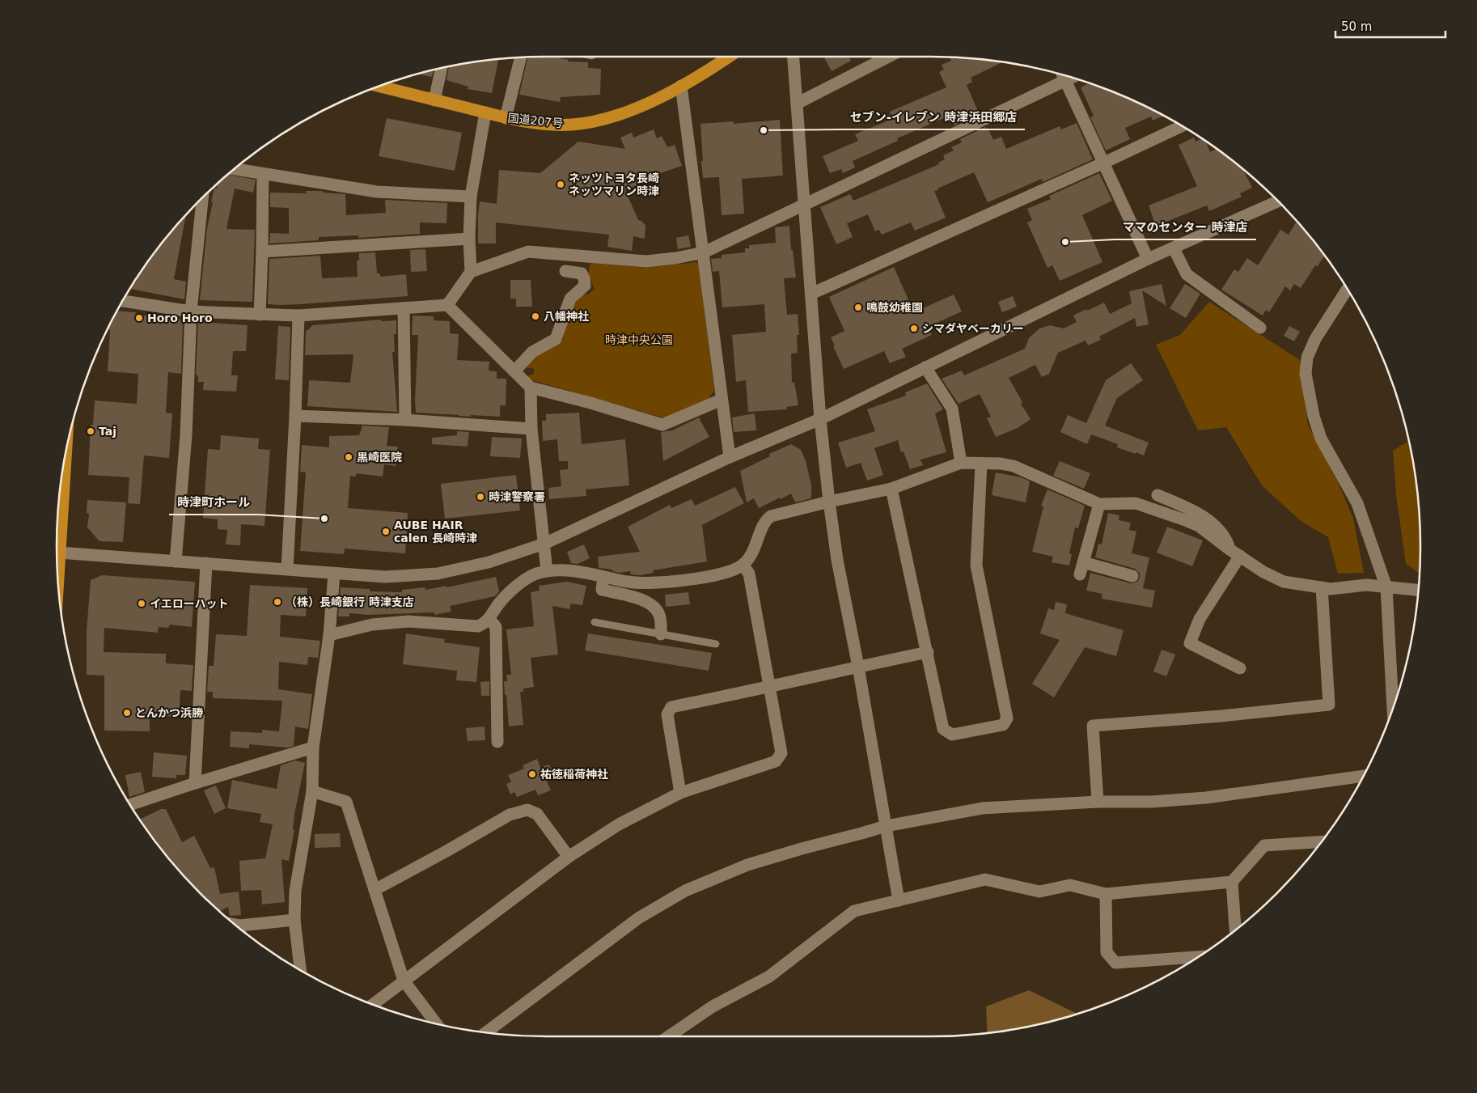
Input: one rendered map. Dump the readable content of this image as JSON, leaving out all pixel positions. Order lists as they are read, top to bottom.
{
  "streets": {
    "highway": ["国道207号"]
  },
  "parks": ["時津中央公園"],
  "places": [
    "セブン-イレブン 時津浜田郷店",
    "ネッツトヨタ長崎 ネッツマリン時津",
    "ママのセンター 時津店",
    "鳴鼓幼稚園",
    "八幡神社",
    "Horo Horo",
    "シマダヤベーカリー",
    "Taj",
    "黒崎医院",
    "時津警察署",
    "時津町ホール",
    "AUBE HAIR calen 長崎時津",
    "（株）長崎銀行 時津支店",
    "イエローハット",
    "とんかつ浜勝",
    "祐徳稲荷神社"
  ],
  "scale_bar": "50 m"
}
